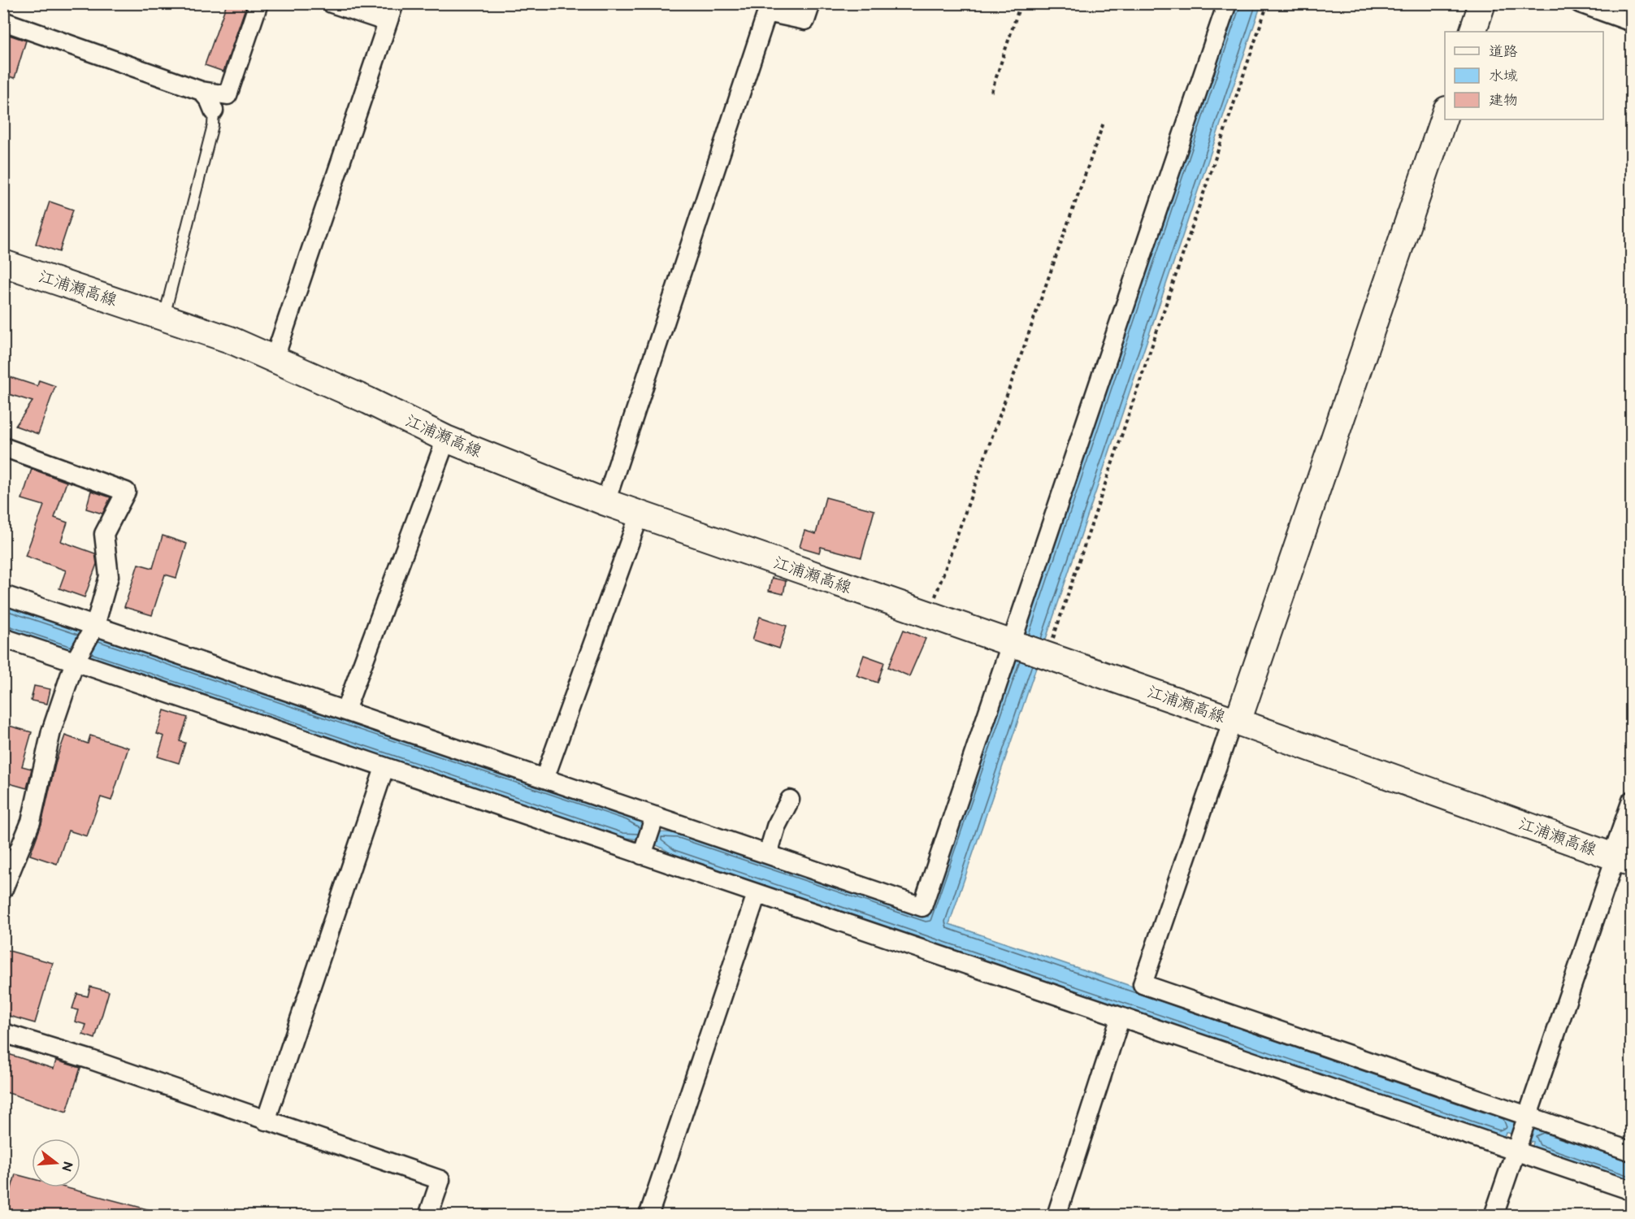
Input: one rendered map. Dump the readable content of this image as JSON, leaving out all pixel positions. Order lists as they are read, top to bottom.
{
  "streets": {
    "main road": ["江浦瀬高線"]
  },
  "legend": ["道路", "水域", "建物"],
  "north": "right"
}
